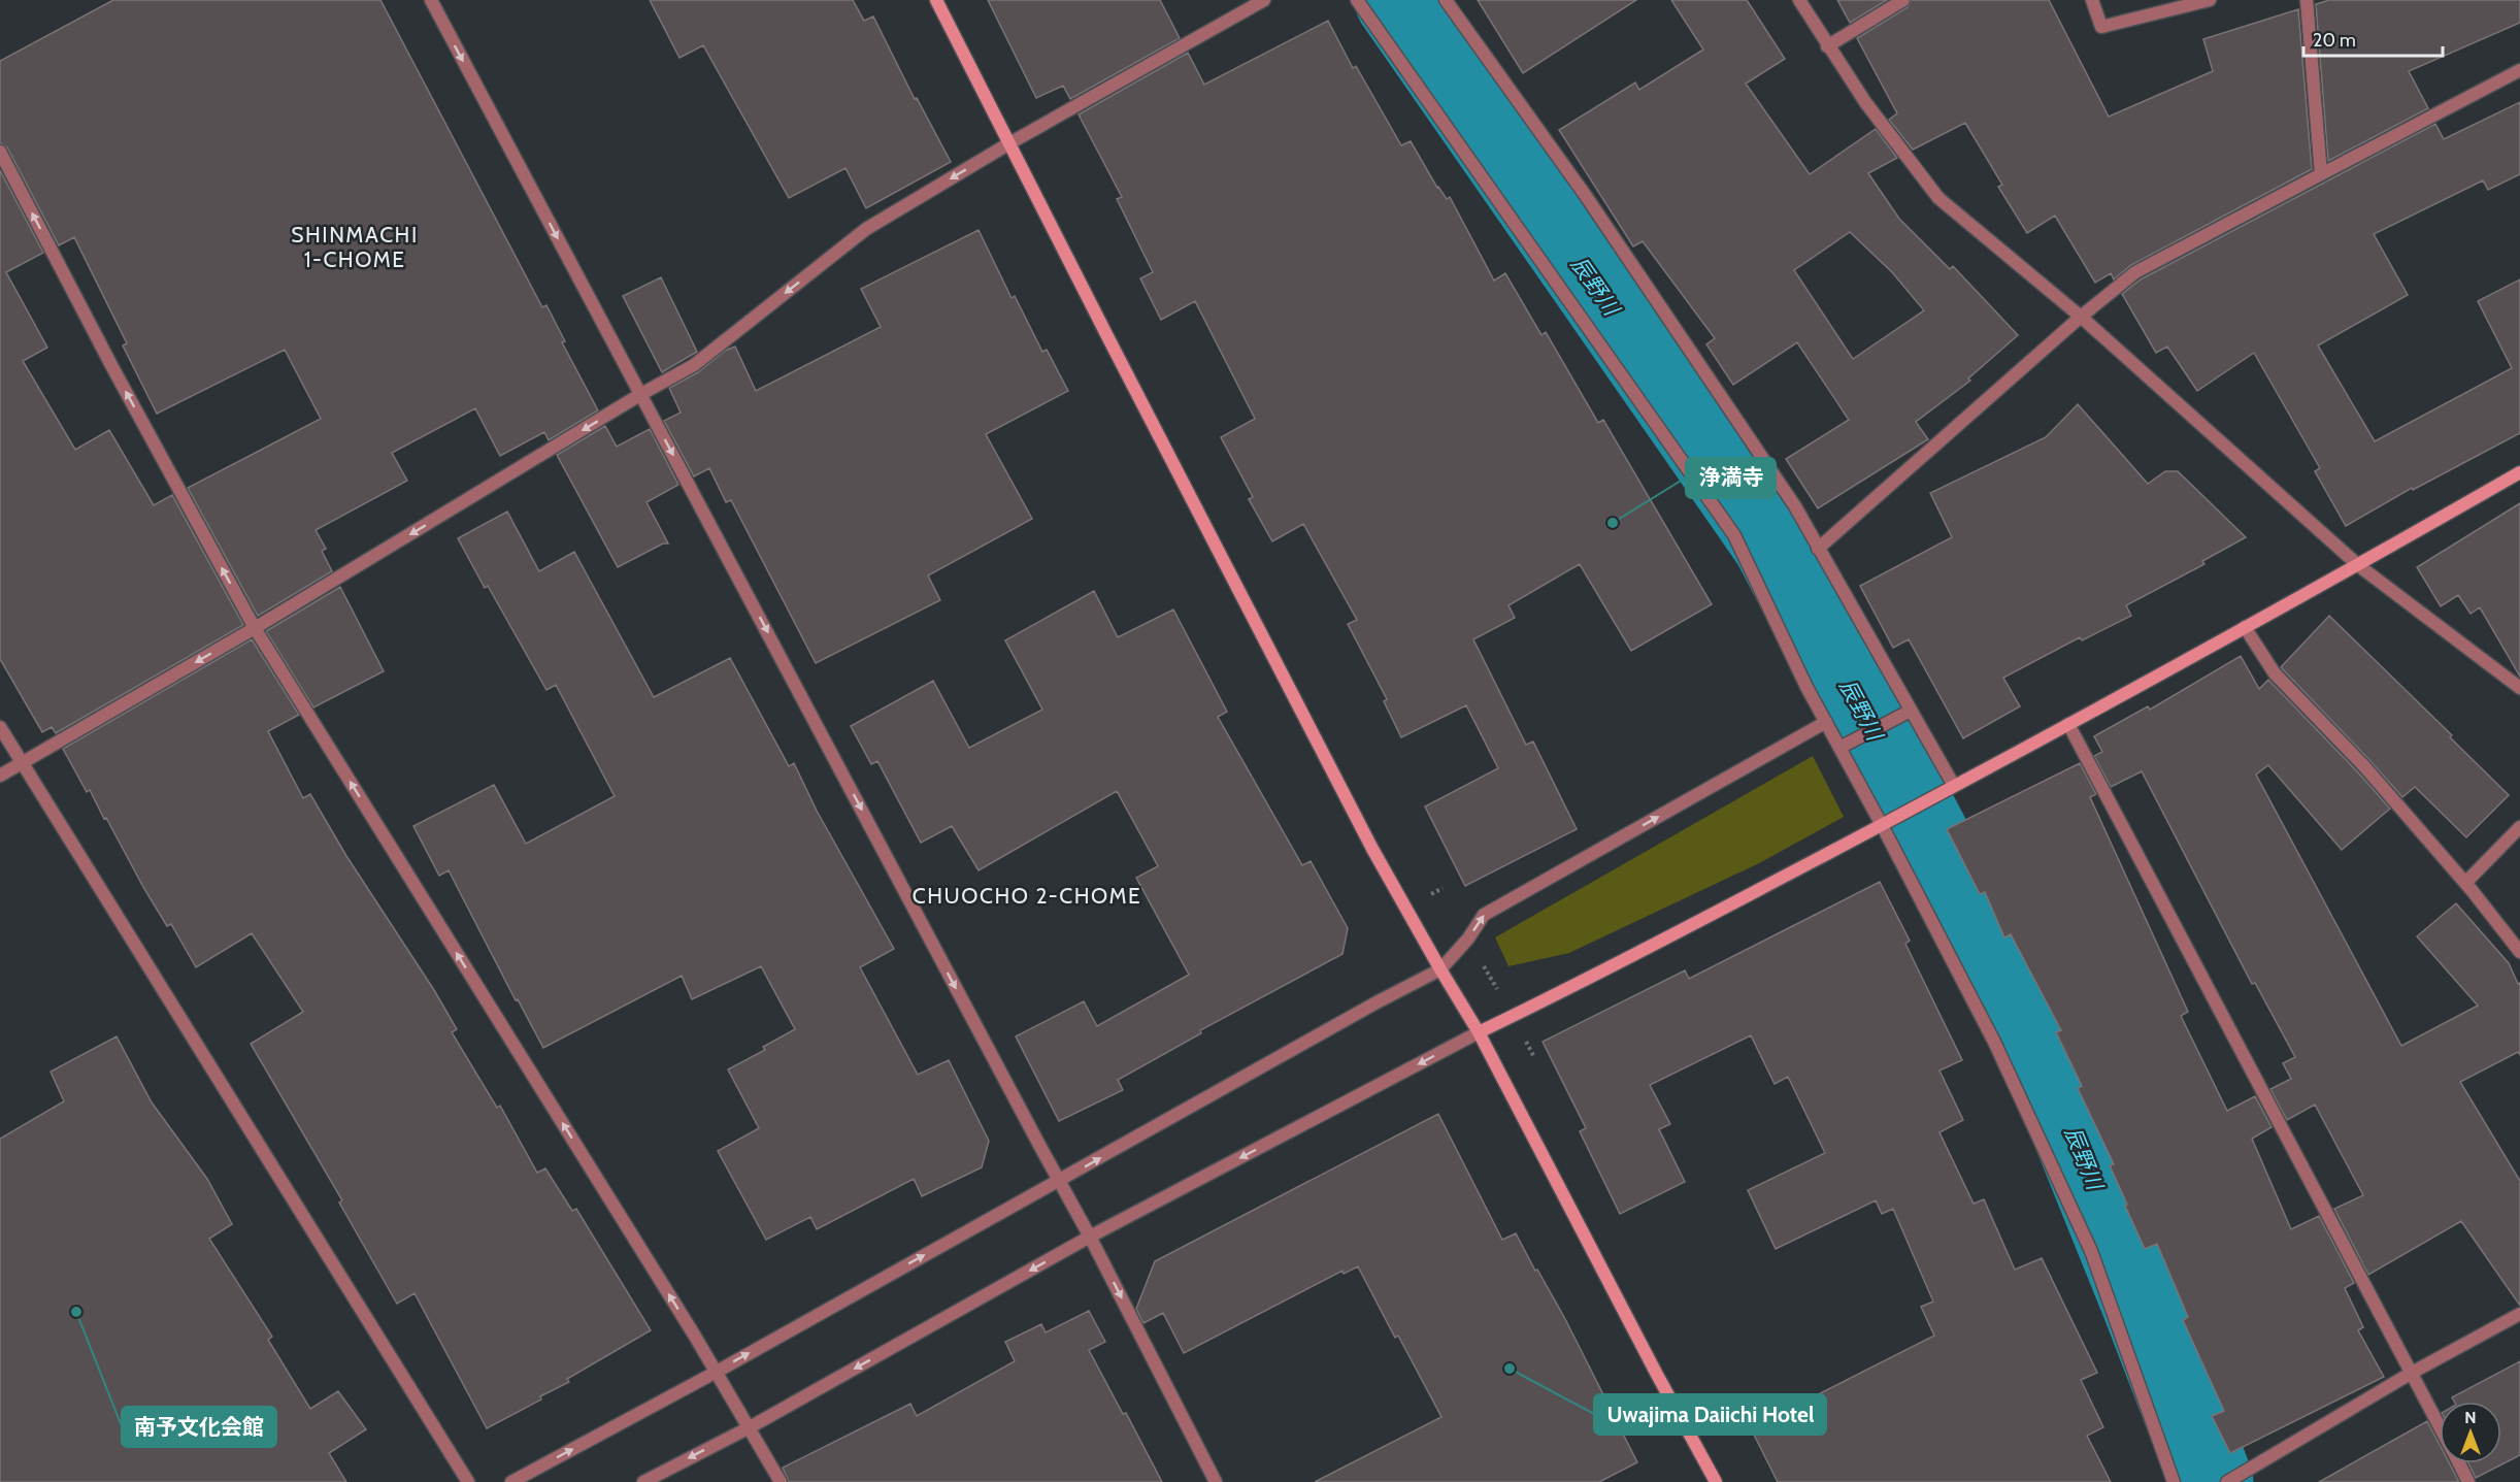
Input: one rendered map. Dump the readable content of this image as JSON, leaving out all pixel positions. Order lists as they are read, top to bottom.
{
  "districts": ["SHINMACHI 1-CHOME", "CHUOCHO 2-CHOME"],
  "water": ["辰野川"],
  "places": ["浄満寺", "南予文化会館", "Uwajima Daiichi Hotel"],
  "scale_bar": "20 m",
  "north": "top"
}
